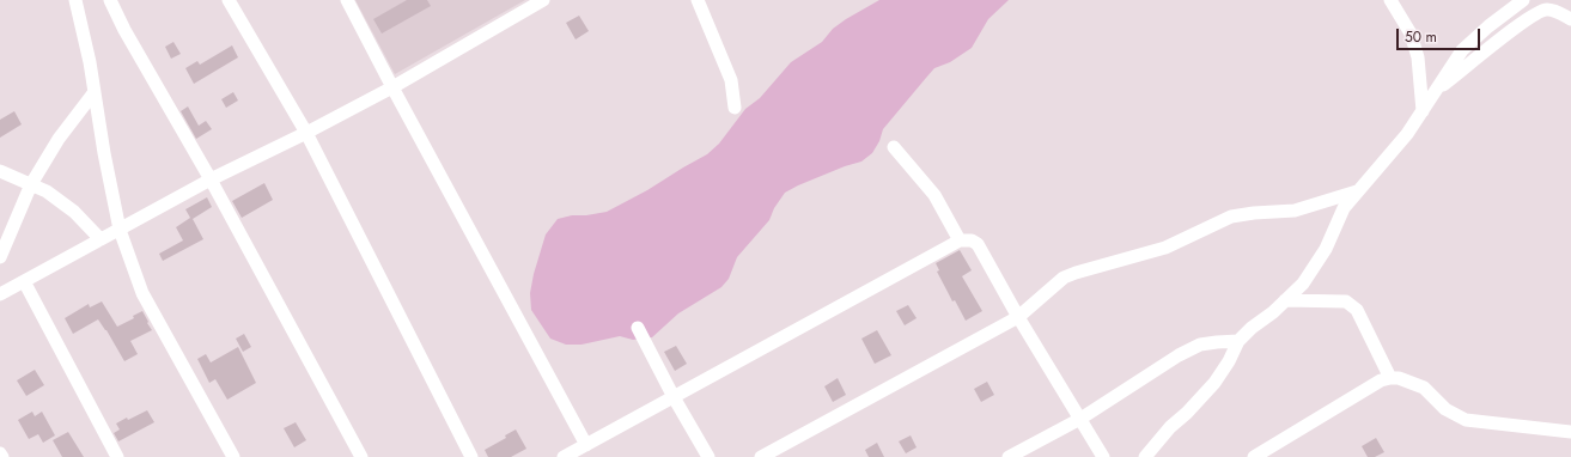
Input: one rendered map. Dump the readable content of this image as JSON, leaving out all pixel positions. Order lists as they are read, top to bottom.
{
  "scale_bar": "50 m"
}
